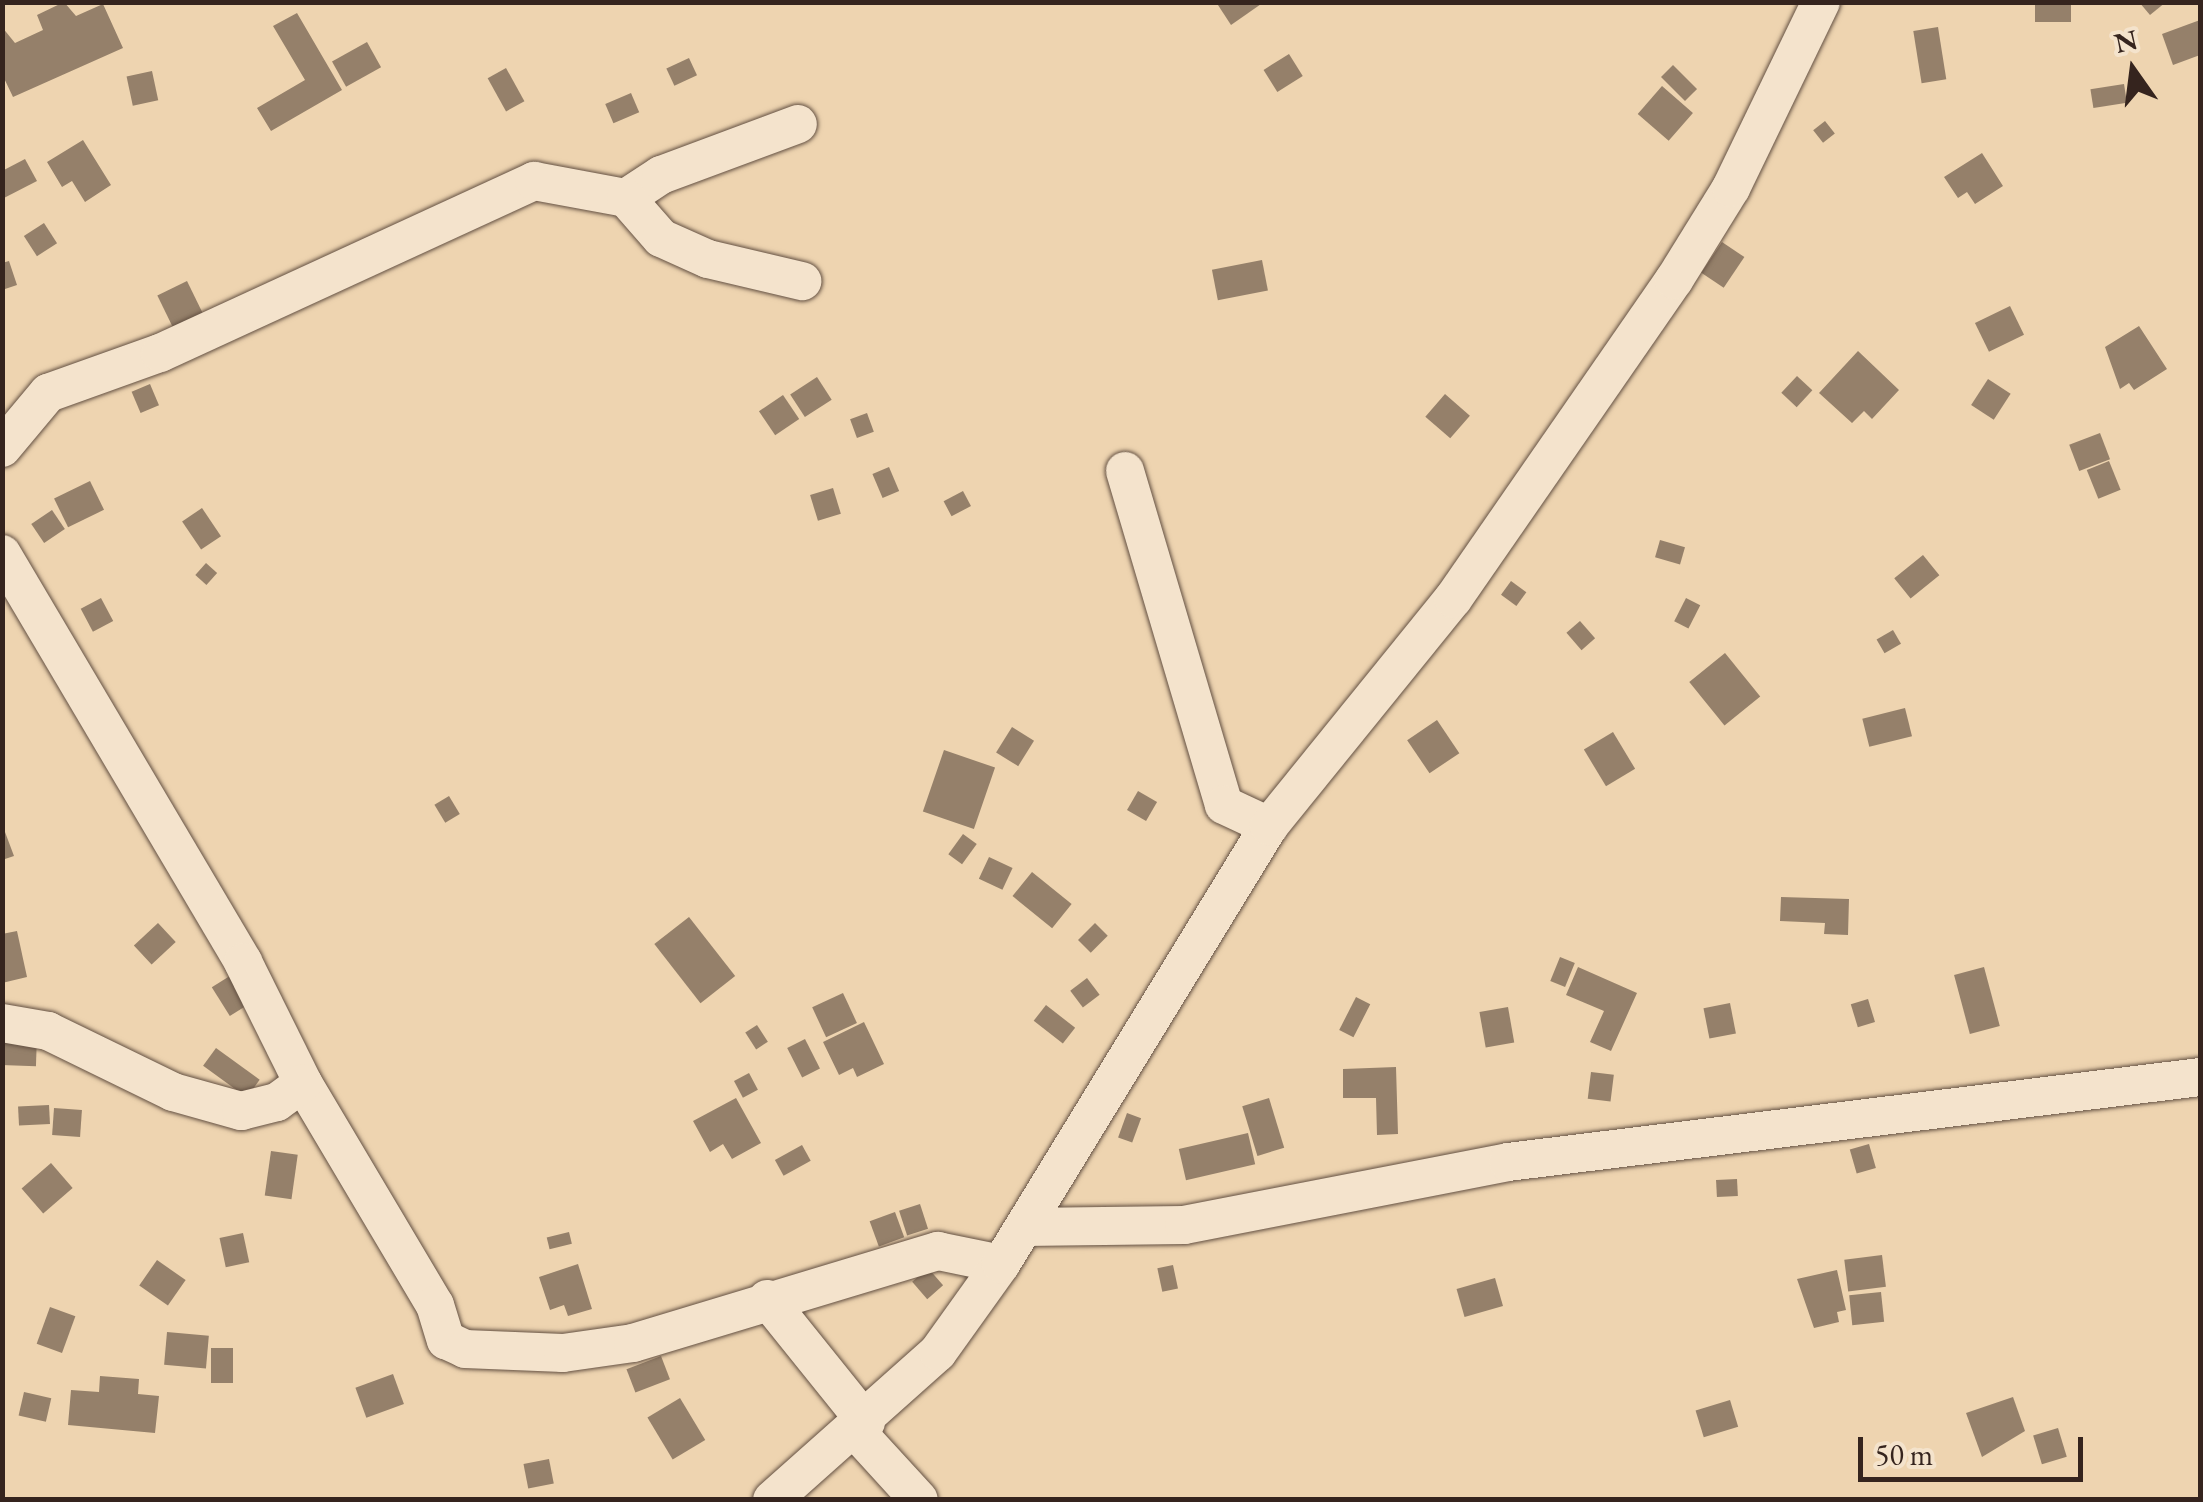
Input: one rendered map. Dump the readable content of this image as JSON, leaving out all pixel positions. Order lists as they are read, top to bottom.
{
  "scale_bar": "50 m",
  "north": "top"
}
